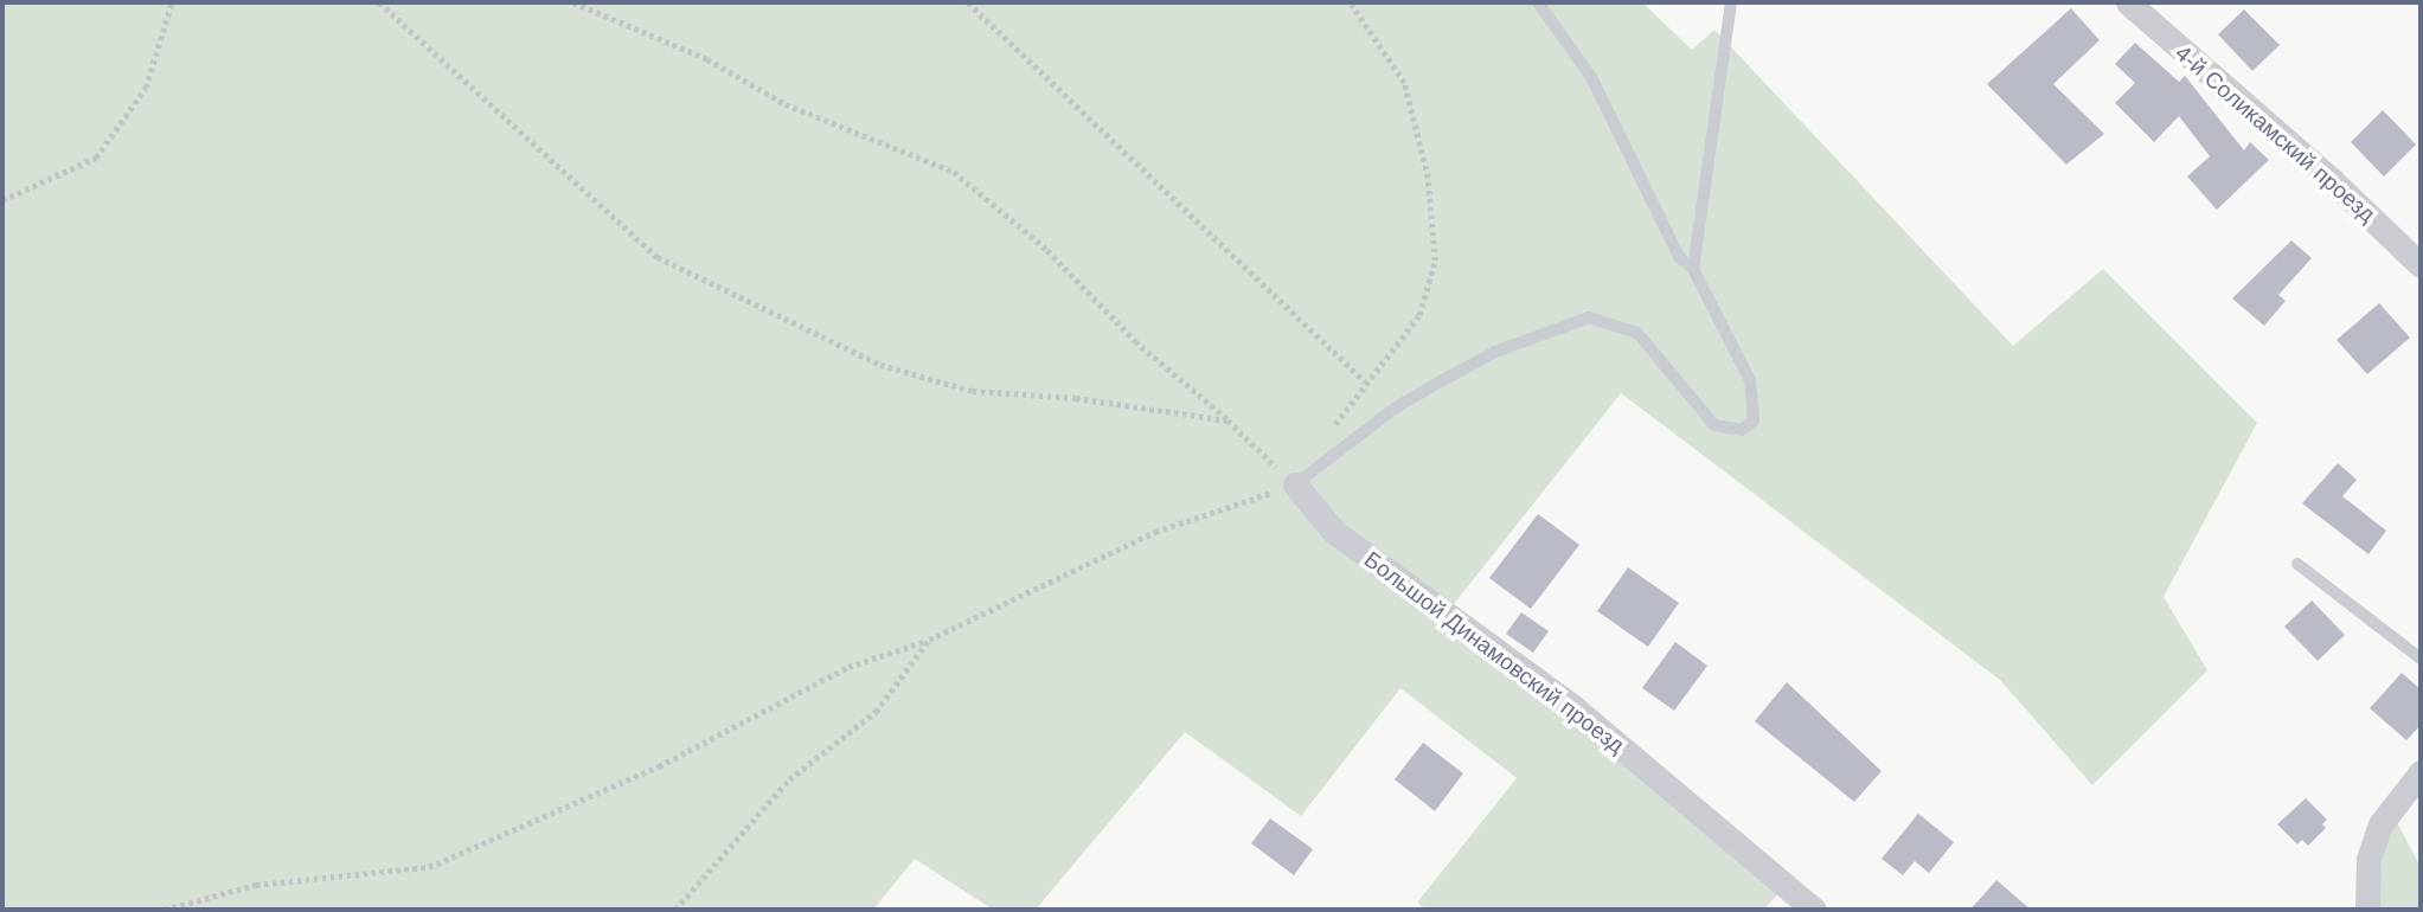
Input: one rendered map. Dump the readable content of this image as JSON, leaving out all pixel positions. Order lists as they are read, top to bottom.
{
  "streets": {
    "street": ["4-й Соликамский проезд", "Большой Динамовский проезд"]
  }
}
